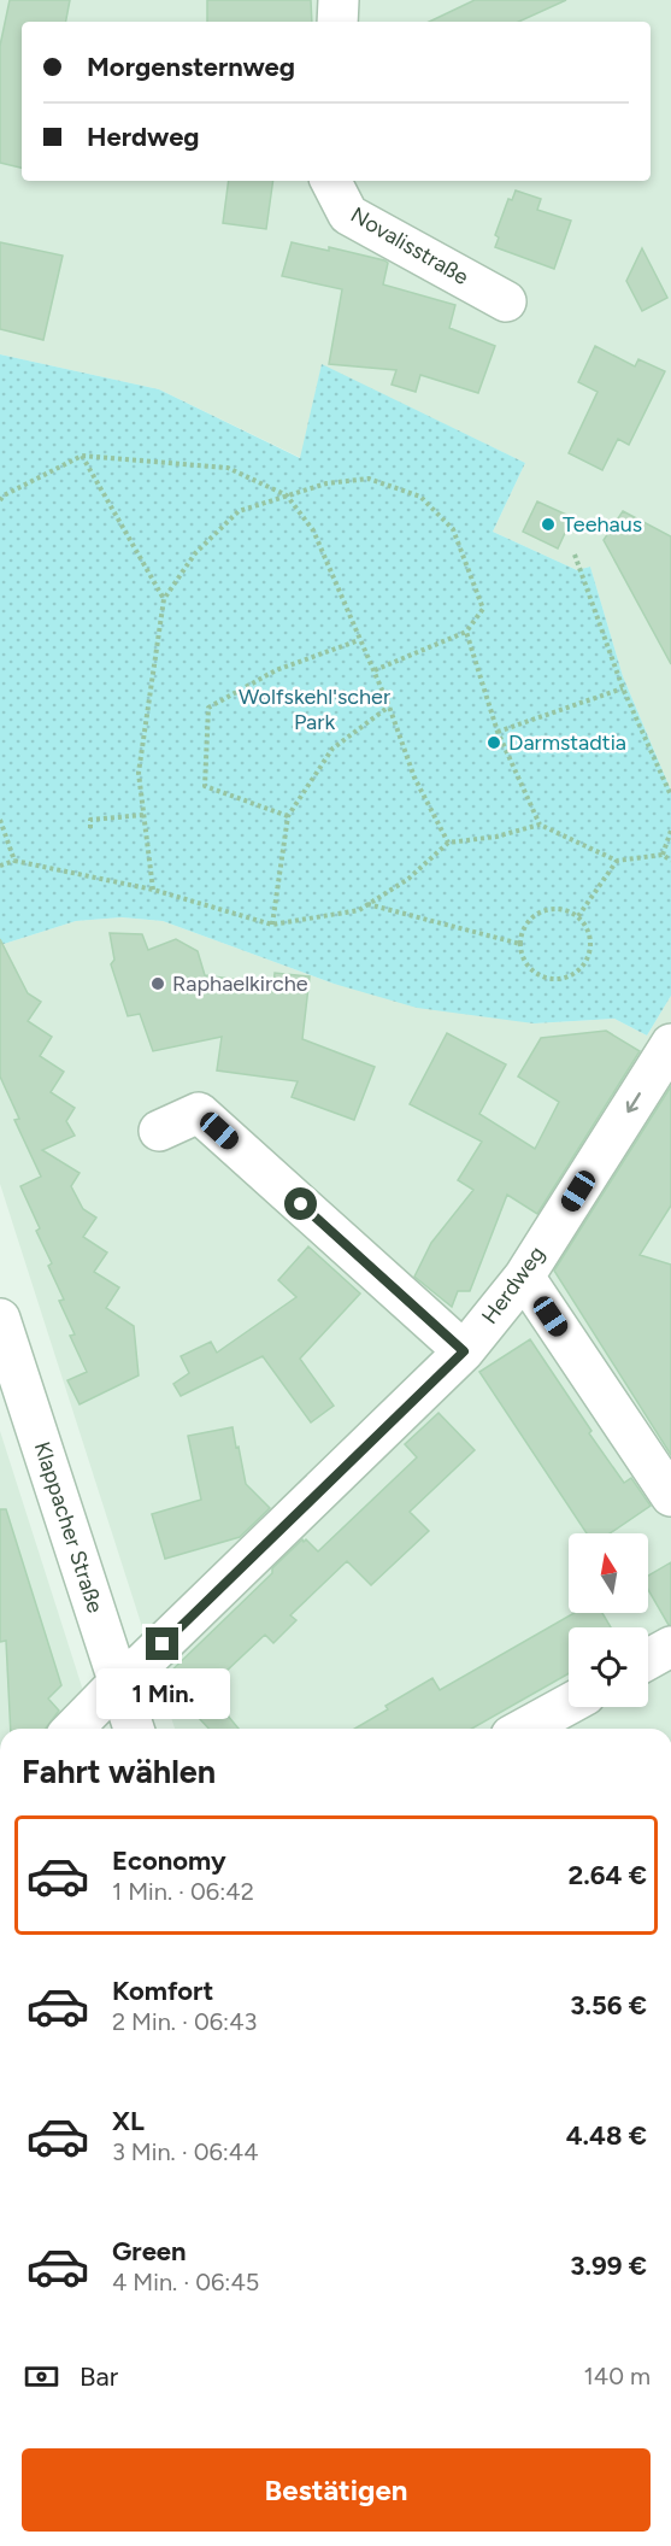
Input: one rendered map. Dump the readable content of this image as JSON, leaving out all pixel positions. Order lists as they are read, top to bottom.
{
  "streets": {
    "street": ["Novalisstraße", "Herdweg", "Klappacher Straße"]
  },
  "crossings": [
    ["Herdweg", "Klappacher Straße"]
  ],
  "parks": ["Wolfskehl'scher Park"],
  "places": ["Teehaus", "Darmstadtia", "Raphaelkirche"],
  "north": "top",
  "page": {
    "banner": ["Morgensternweg", "Herdweg"],
    "bubble": "1 Min.",
    "heading": "Fahrt wählen",
    "list": [
      {
        "name": "Economy",
        "note": "1 Min. · 06:42",
        "value": "2.64 €"
      },
      {
        "name": "Komfort",
        "note": "2 Min. · 06:43",
        "value": "3.56 €"
      },
      {
        "name": "XL",
        "note": "3 Min. · 06:44",
        "value": "4.48 €"
      },
      {
        "name": "Green",
        "note": "4 Min. · 06:45",
        "value": "3.99 €"
      }
    ],
    "pay": ["Bar", "140 m"],
    "buttons": "Bestätigen"
  }
}
